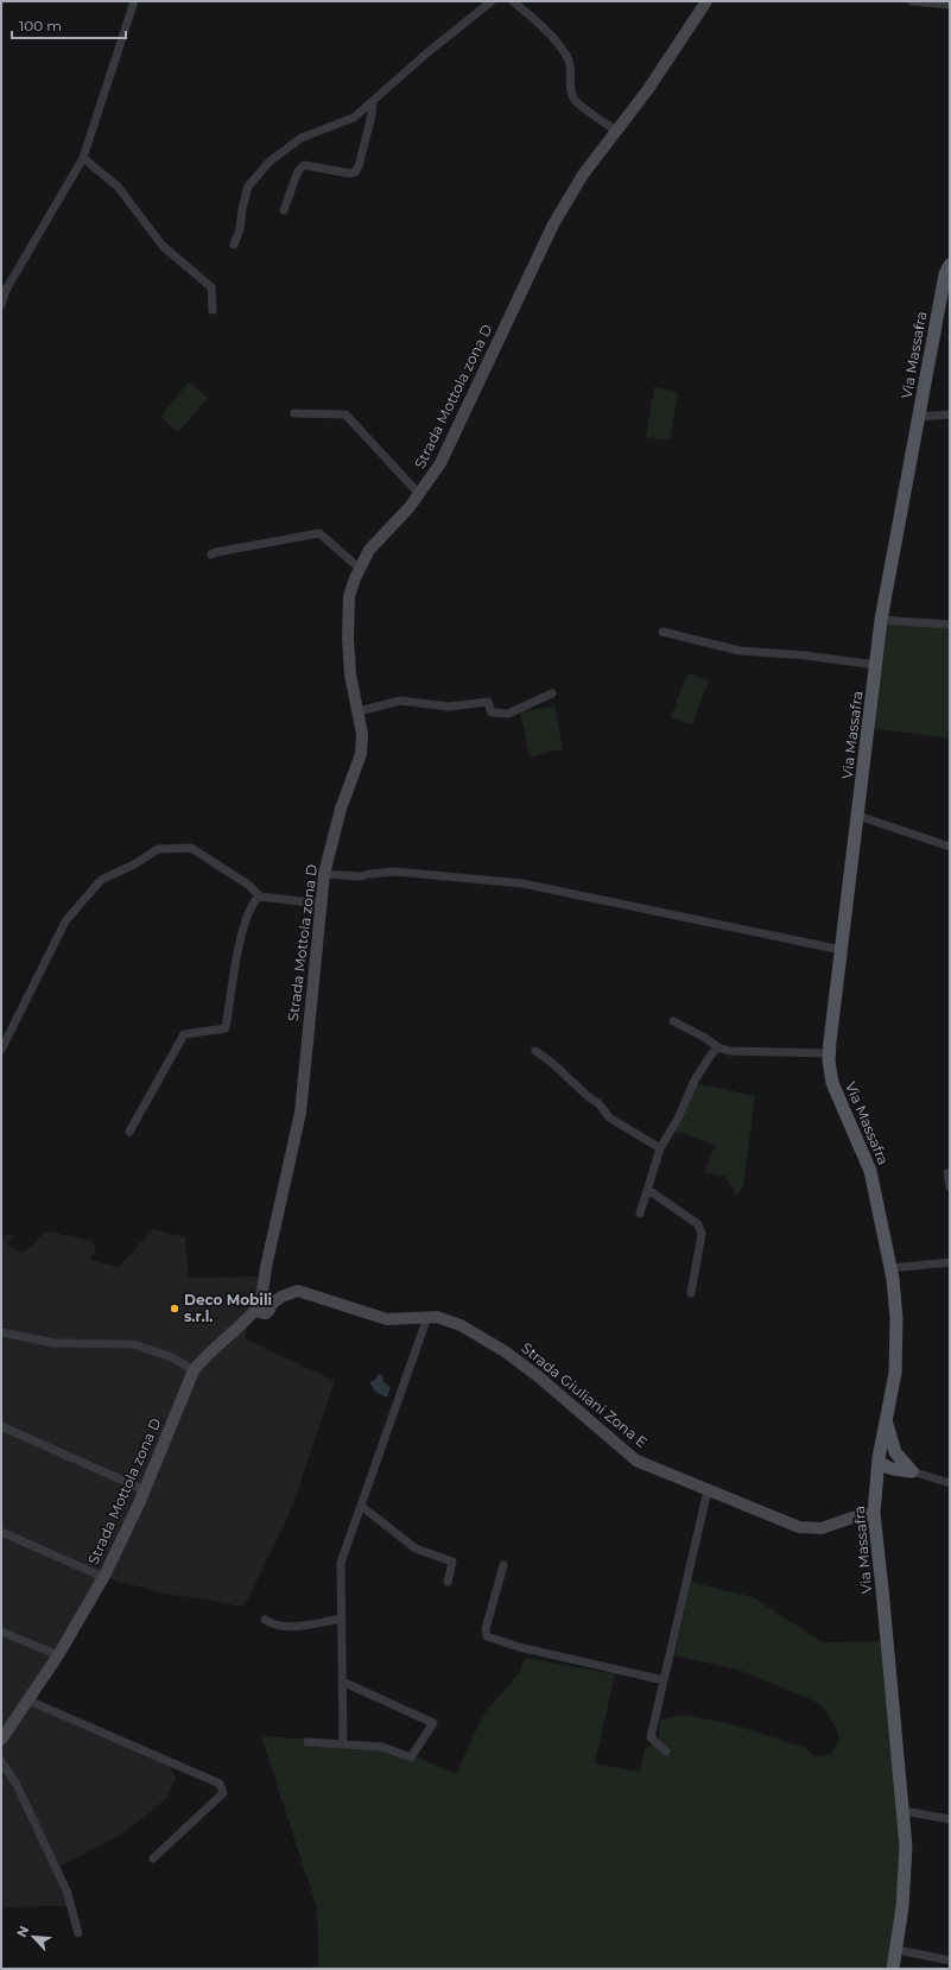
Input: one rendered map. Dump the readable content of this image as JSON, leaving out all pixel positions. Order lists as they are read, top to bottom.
{
  "streets": {
    "main road": ["Via Massafra", "Strada Mottola zona D", "Strada Giuliani Zona E"]
  },
  "crossings": [
    ["Via Massafra", "Strada Giuliani Zona E"],
    ["Strada Mottola zona D", "Strada Giuliani Zona E"]
  ],
  "places": ["Deco Mobili s.r.l."],
  "scale_bar": "100 m",
  "north": "top left"
}
